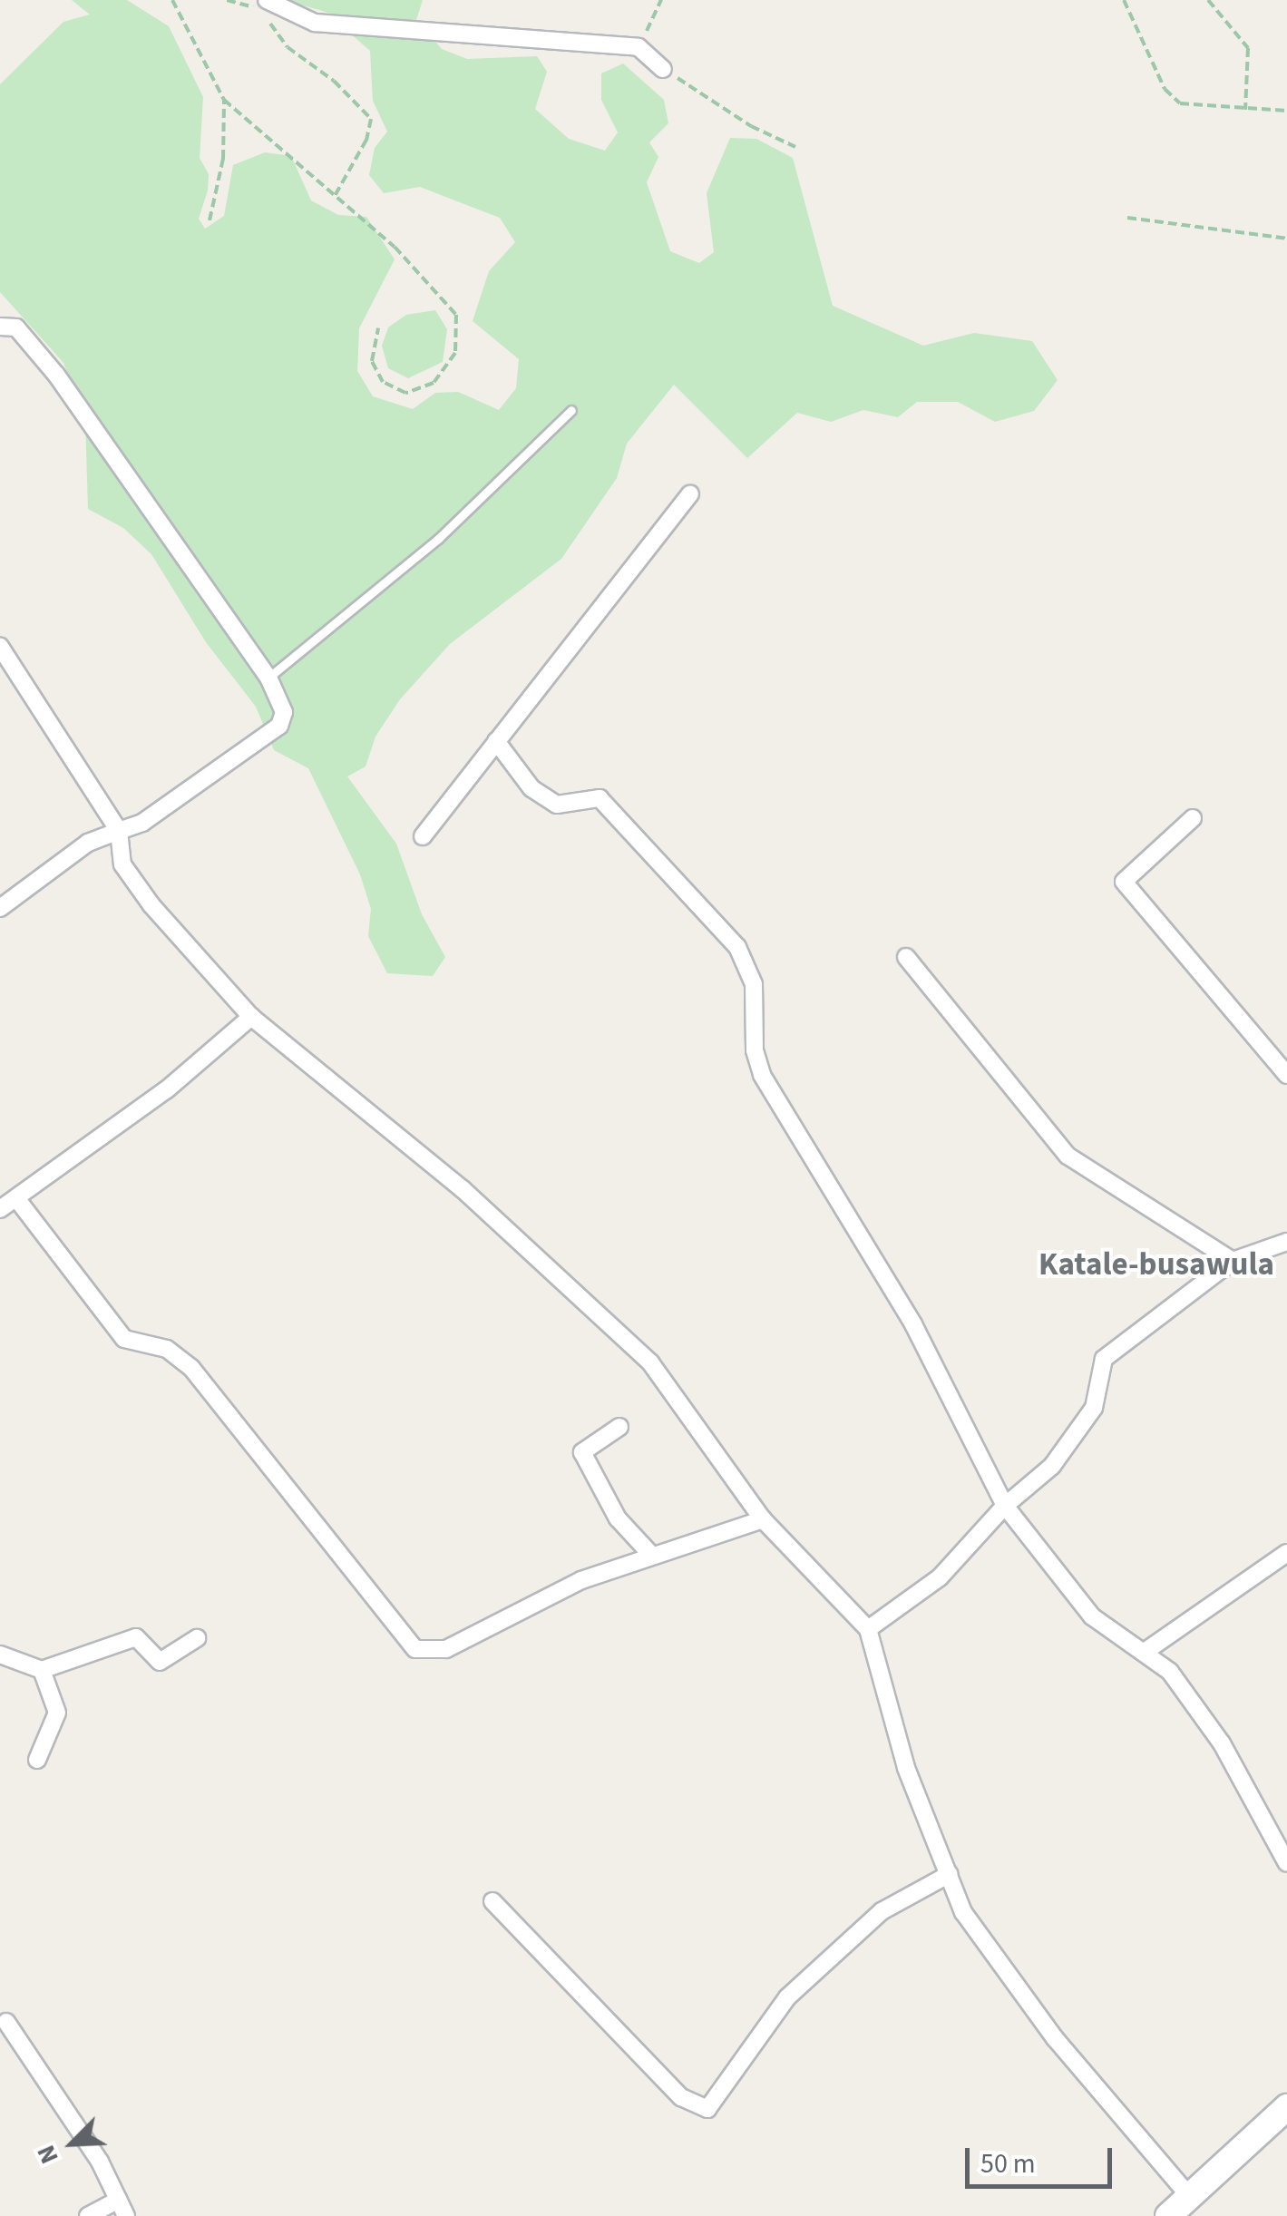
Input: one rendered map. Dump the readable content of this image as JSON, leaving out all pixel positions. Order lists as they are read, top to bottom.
{
  "districts": ["Katale-busawula"],
  "scale_bar": "50 m",
  "north": "bottom left"
}
